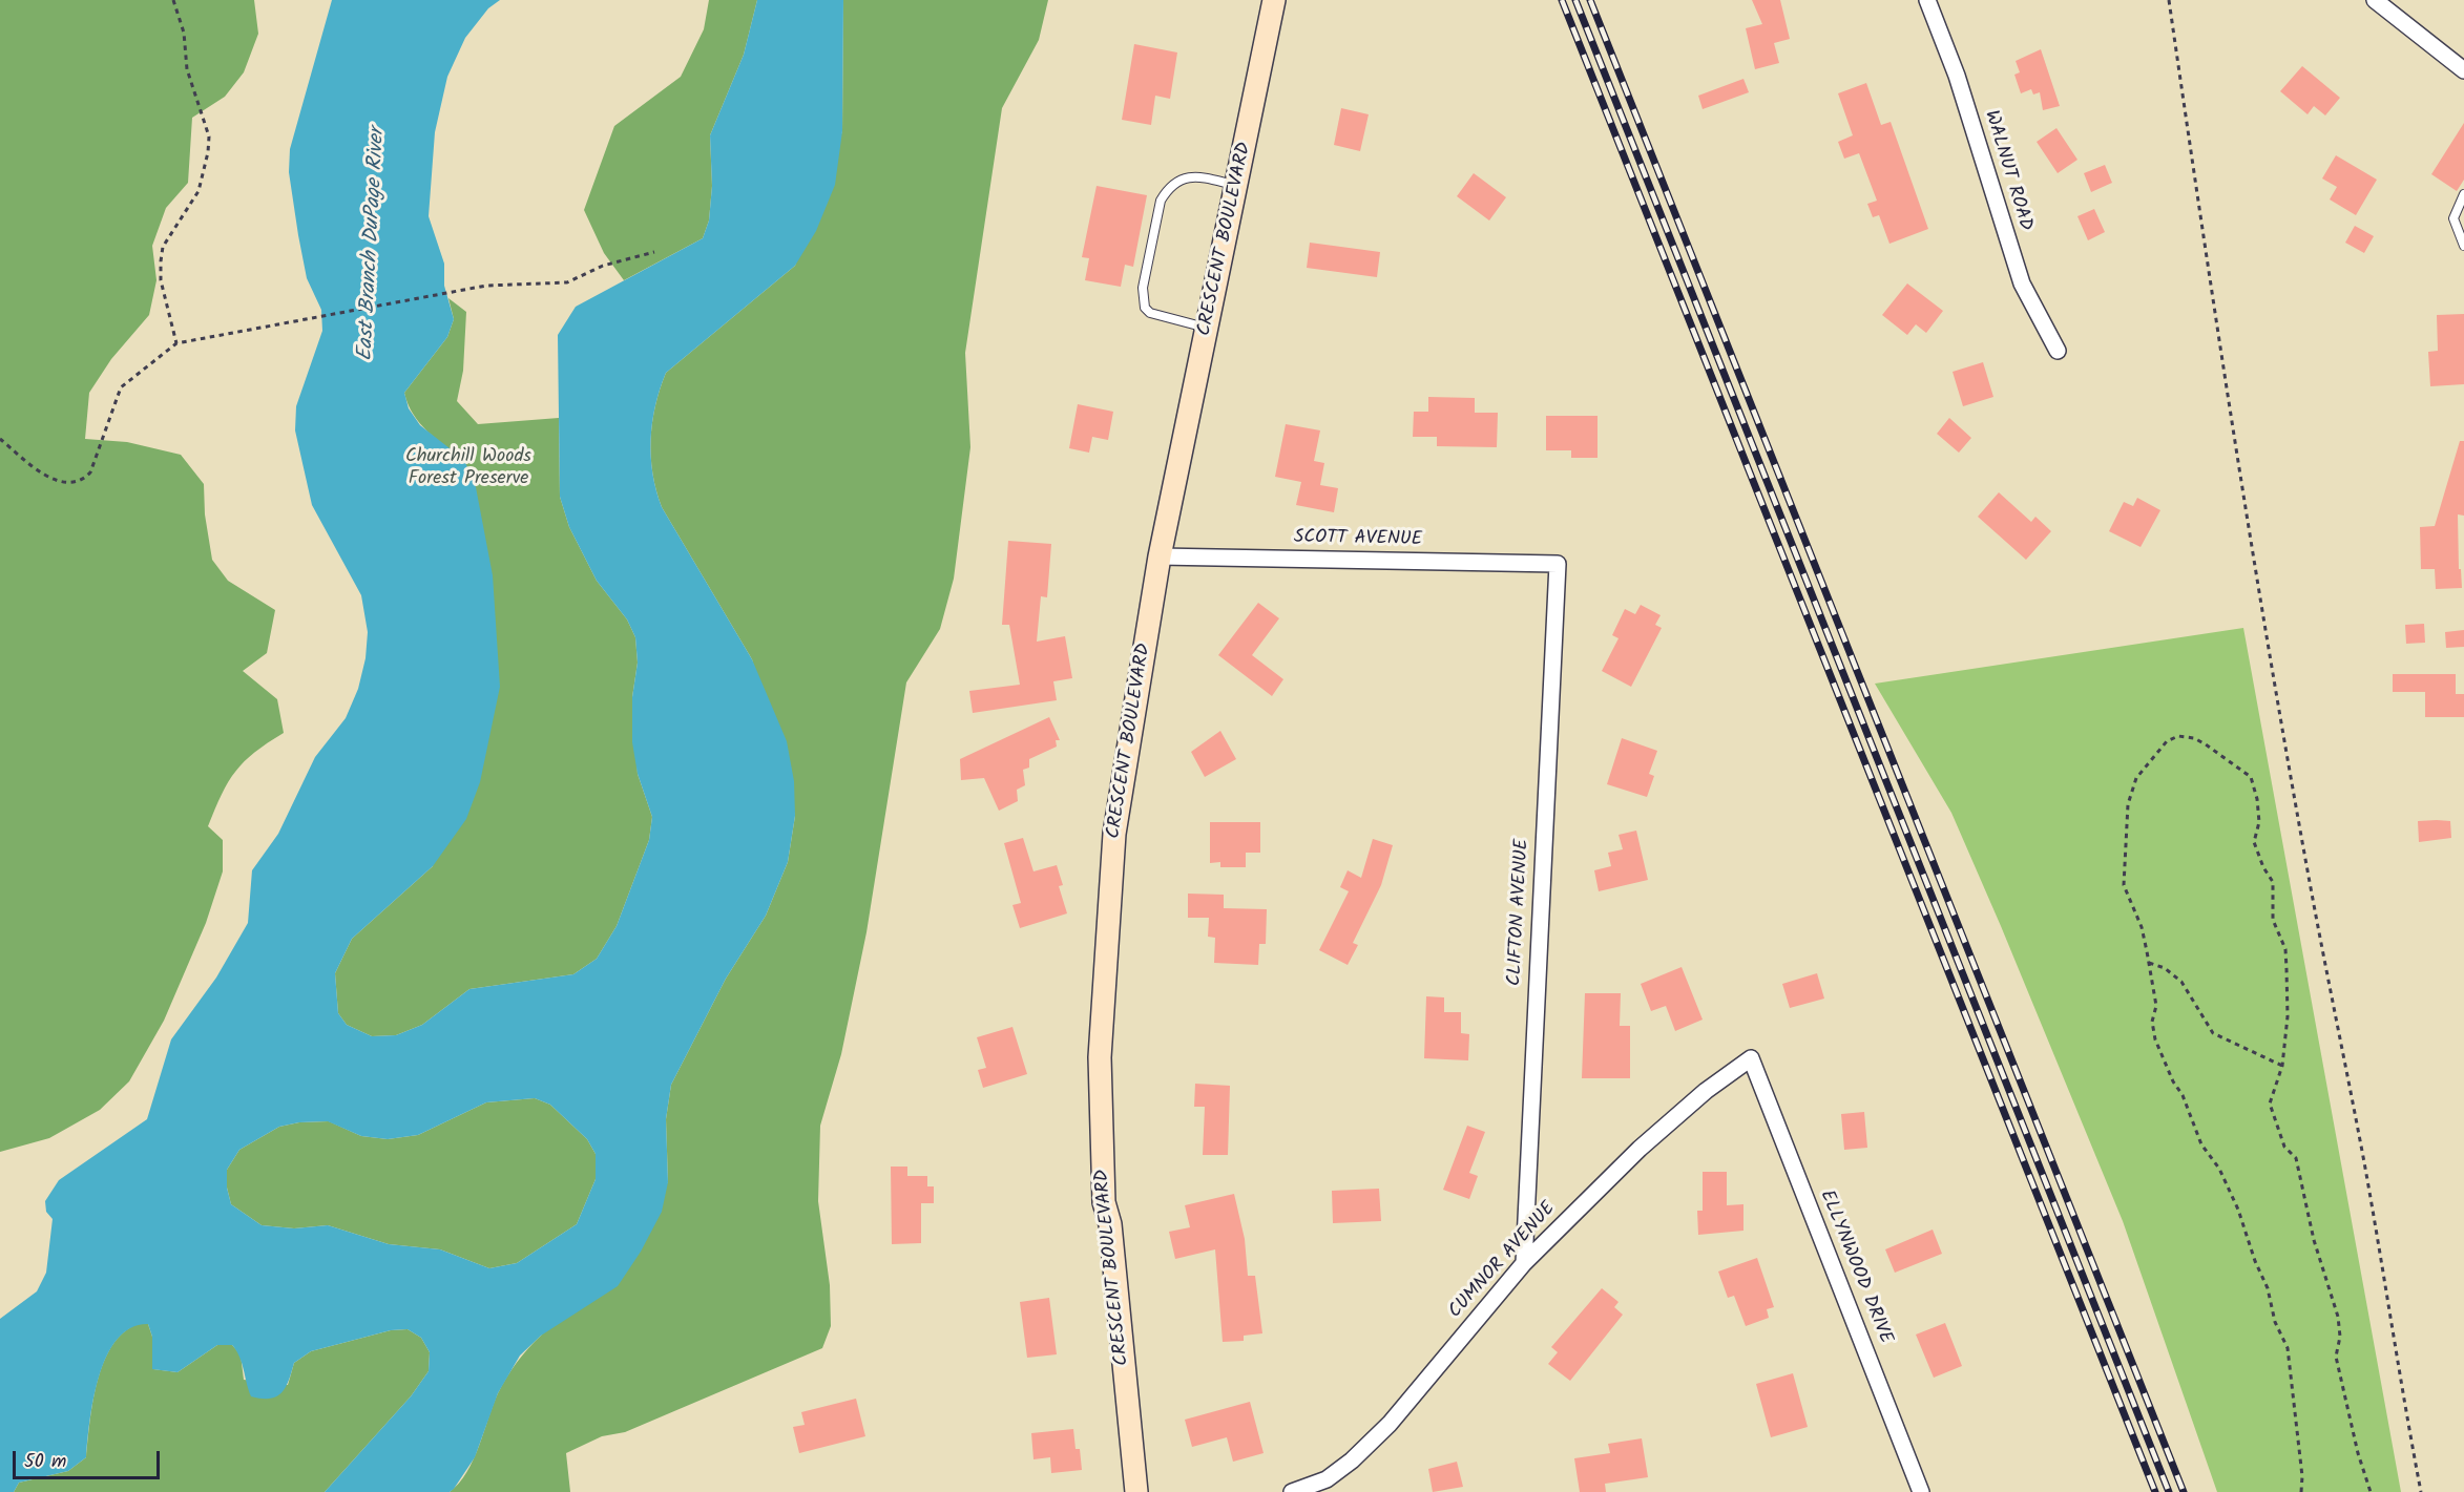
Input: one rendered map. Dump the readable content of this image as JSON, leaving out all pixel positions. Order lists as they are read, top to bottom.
{
  "streets": {
    "street": [
      "WALNUT ROAD",
      "CRESCENT BOULEVARD",
      "SCOTT AVENUE",
      "CLIFTON AVENUE",
      "CUMNOR AVENUE",
      "ELLYNWOOD DRIVE"
    ]
  },
  "crossings": [
    ["CRESCENT BOULEVARD", "SCOTT AVENUE"],
    ["SCOTT AVENUE", "CLIFTON AVENUE"],
    ["CLIFTON AVENUE", "CUMNOR AVENUE"],
    ["CUMNOR AVENUE", "ELLYNWOOD DRIVE"]
  ],
  "water": ["East Branch DuPage River"],
  "parks": ["Churchill Woods Forest Preserve"],
  "scale_bar": "50 m"
}
